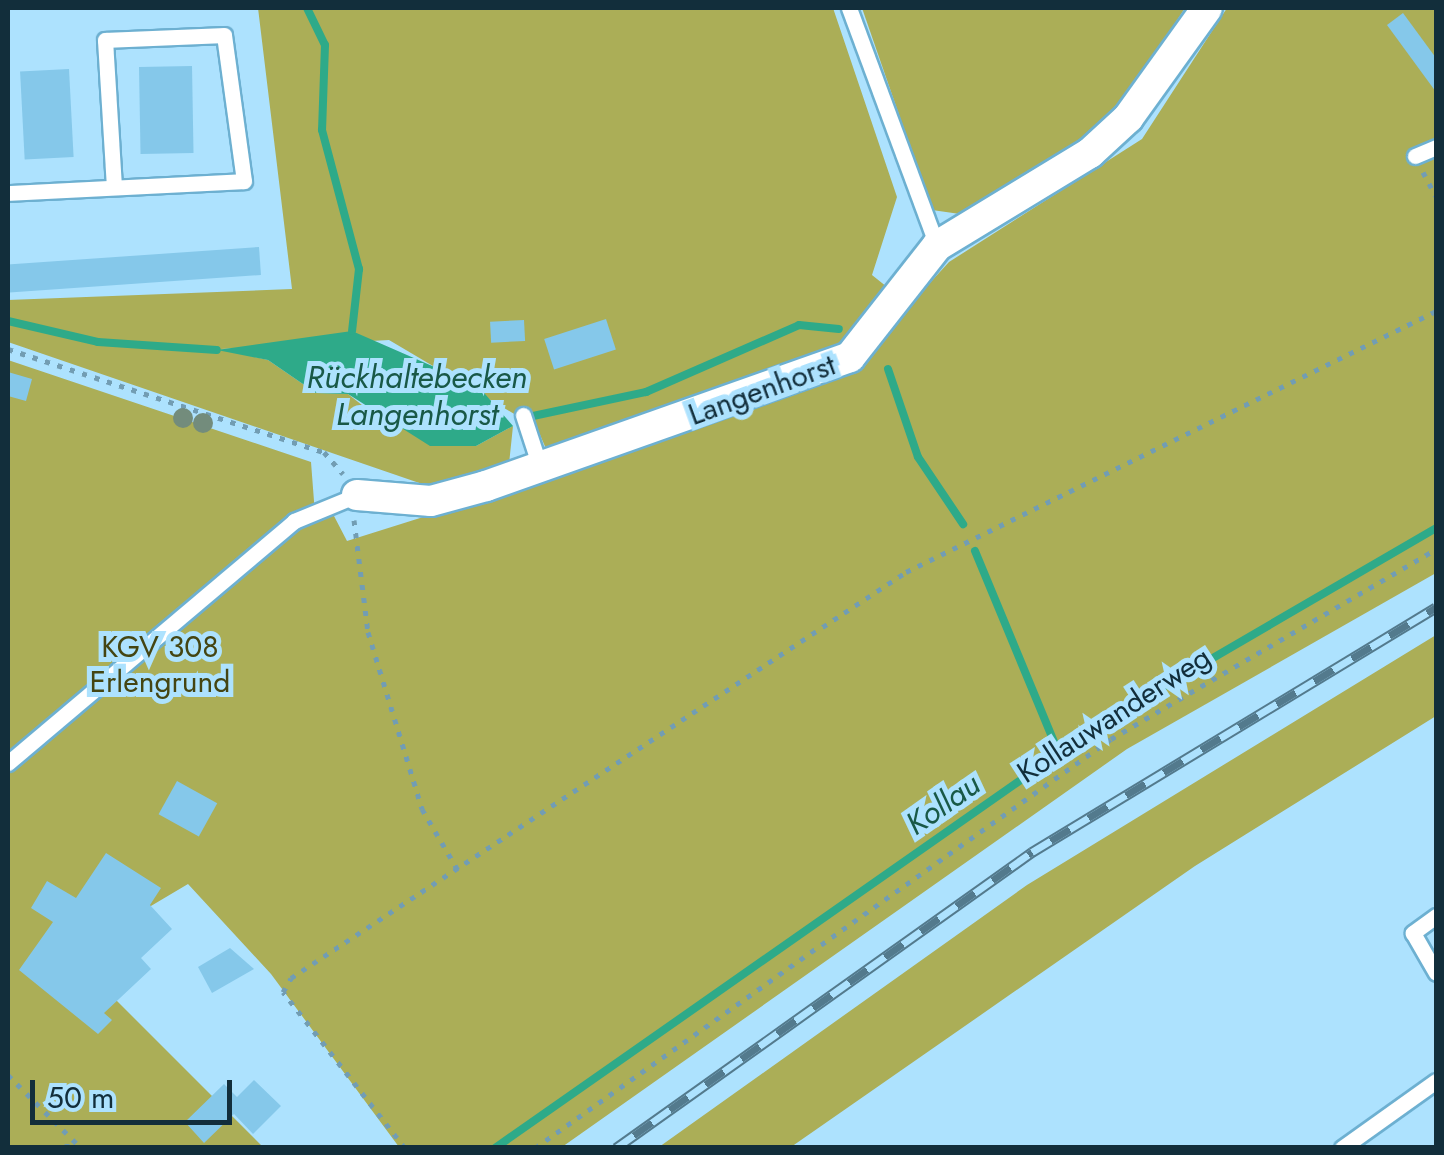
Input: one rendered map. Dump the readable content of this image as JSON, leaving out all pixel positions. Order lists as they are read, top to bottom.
{
  "streets": {
    "street": ["Langenhorst"],
    "path": ["Kollauwanderweg"]
  },
  "water": ["Rückhaltebecken Langenhorst", "Kollau"],
  "parks": ["KGV 308 Erlengrund"],
  "scale_bar": "50 m"
}
